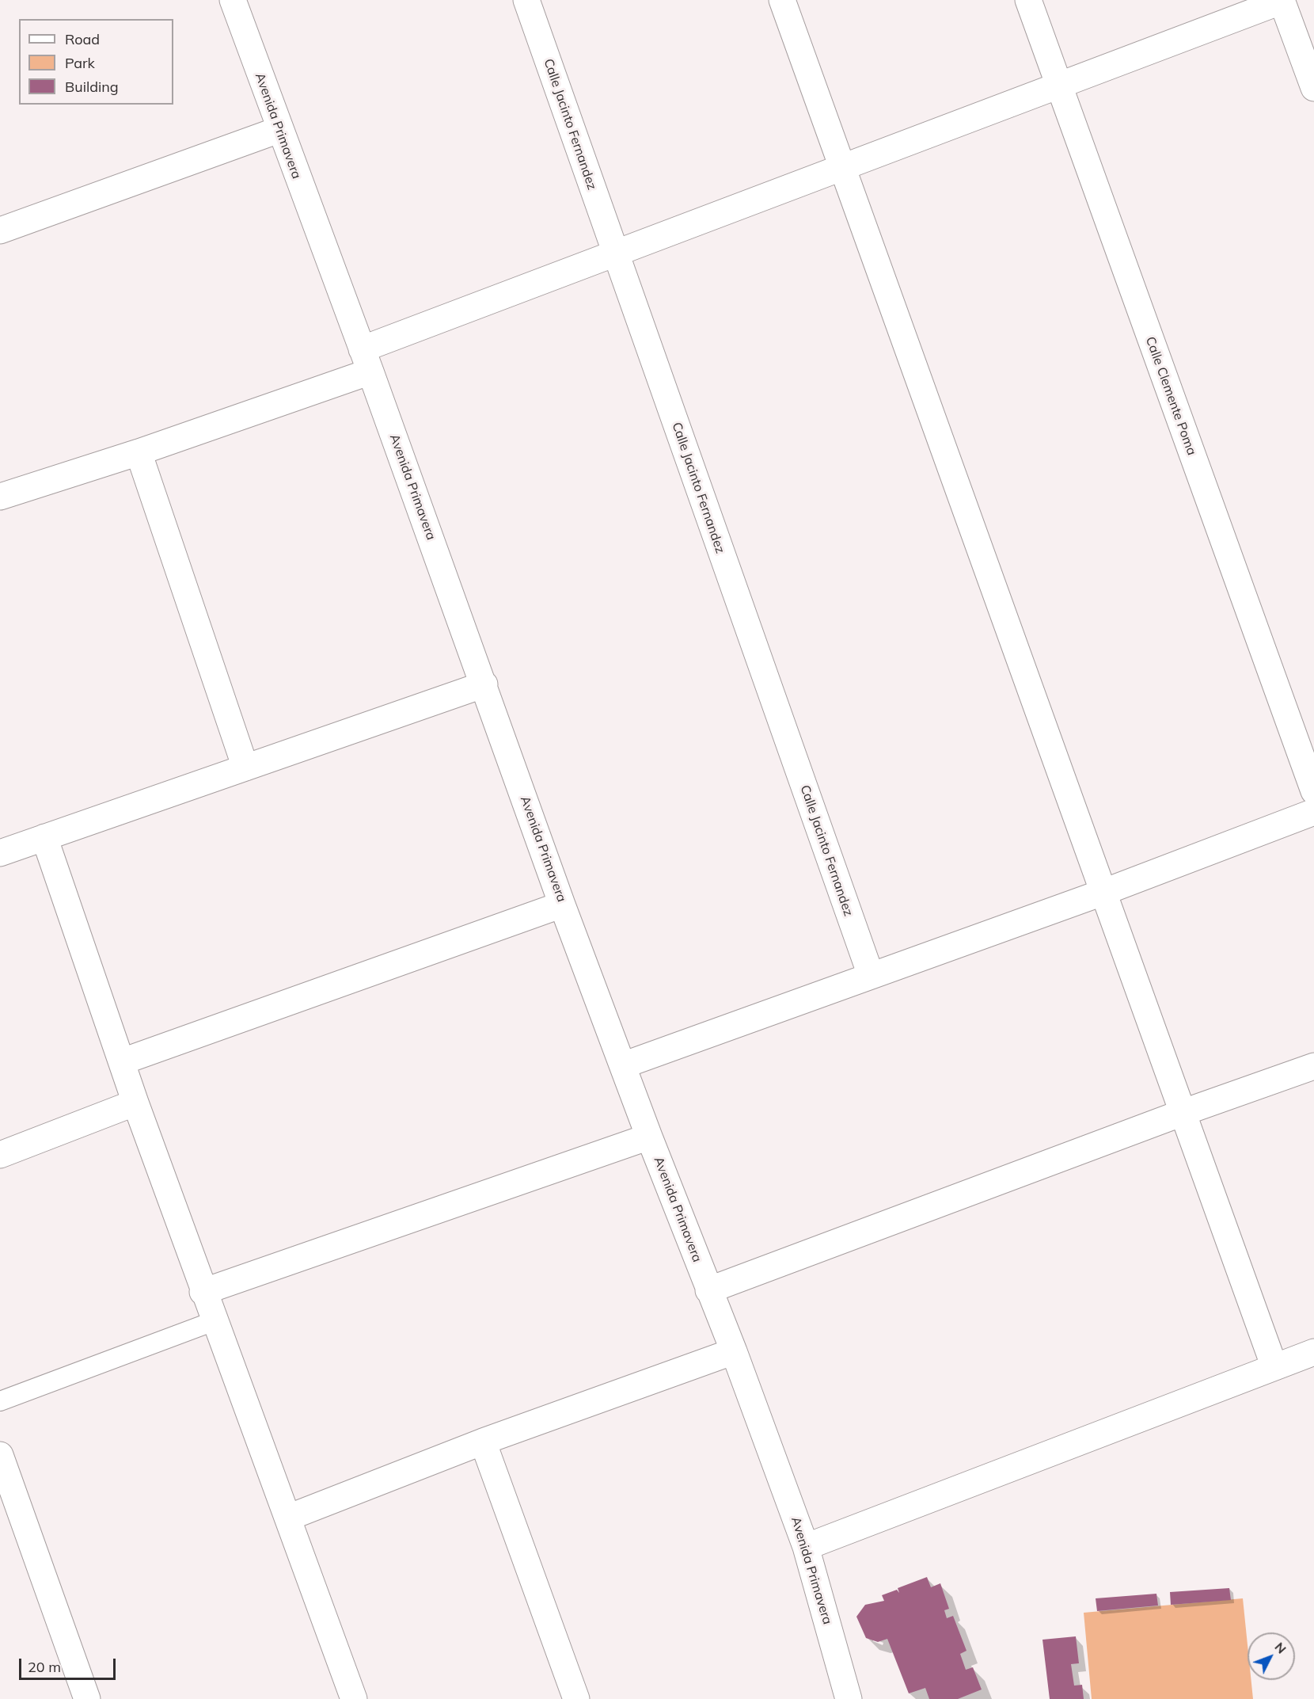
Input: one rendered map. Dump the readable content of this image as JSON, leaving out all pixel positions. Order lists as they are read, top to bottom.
{
  "streets": {
    "street": ["Calle Jacinto Fernandez", "Avenida Primavera", "Calle Clemente Poma"]
  },
  "legend": ["Road", "Park", "Building"],
  "scale_bar": "20 m",
  "north": "top right"
}
